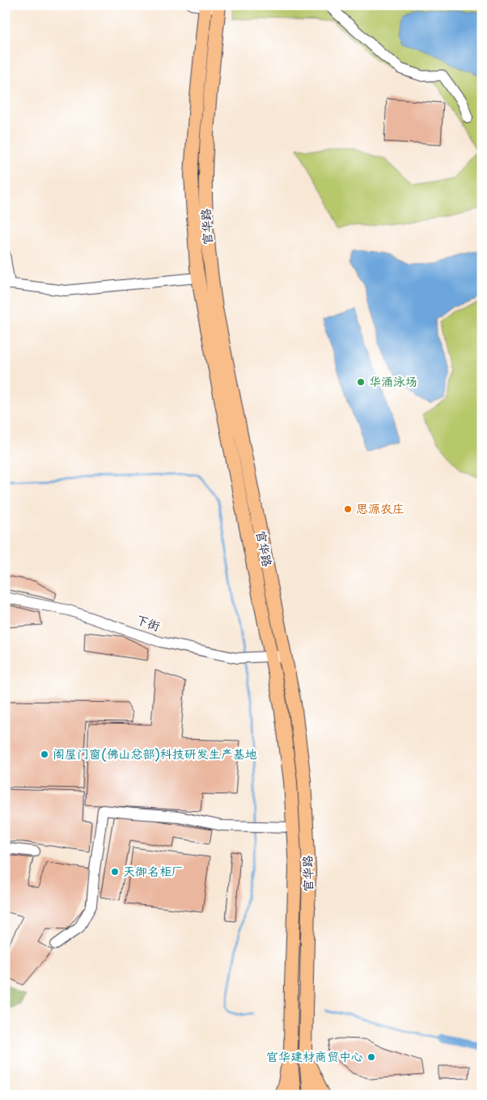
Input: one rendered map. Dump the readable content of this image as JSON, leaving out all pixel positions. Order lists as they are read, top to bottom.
{
  "streets": {
    "main road": ["官华路"],
    "street": ["下街"]
  },
  "crossings": [
    ["官华路", "下街"]
  ],
  "places": [
    "华涌泳场",
    "思源农庄",
    "阁屋门窗(佛山总部)科技研发生产基地",
    "天御名柜厂",
    "官华建材商贸中心"
  ]
}
